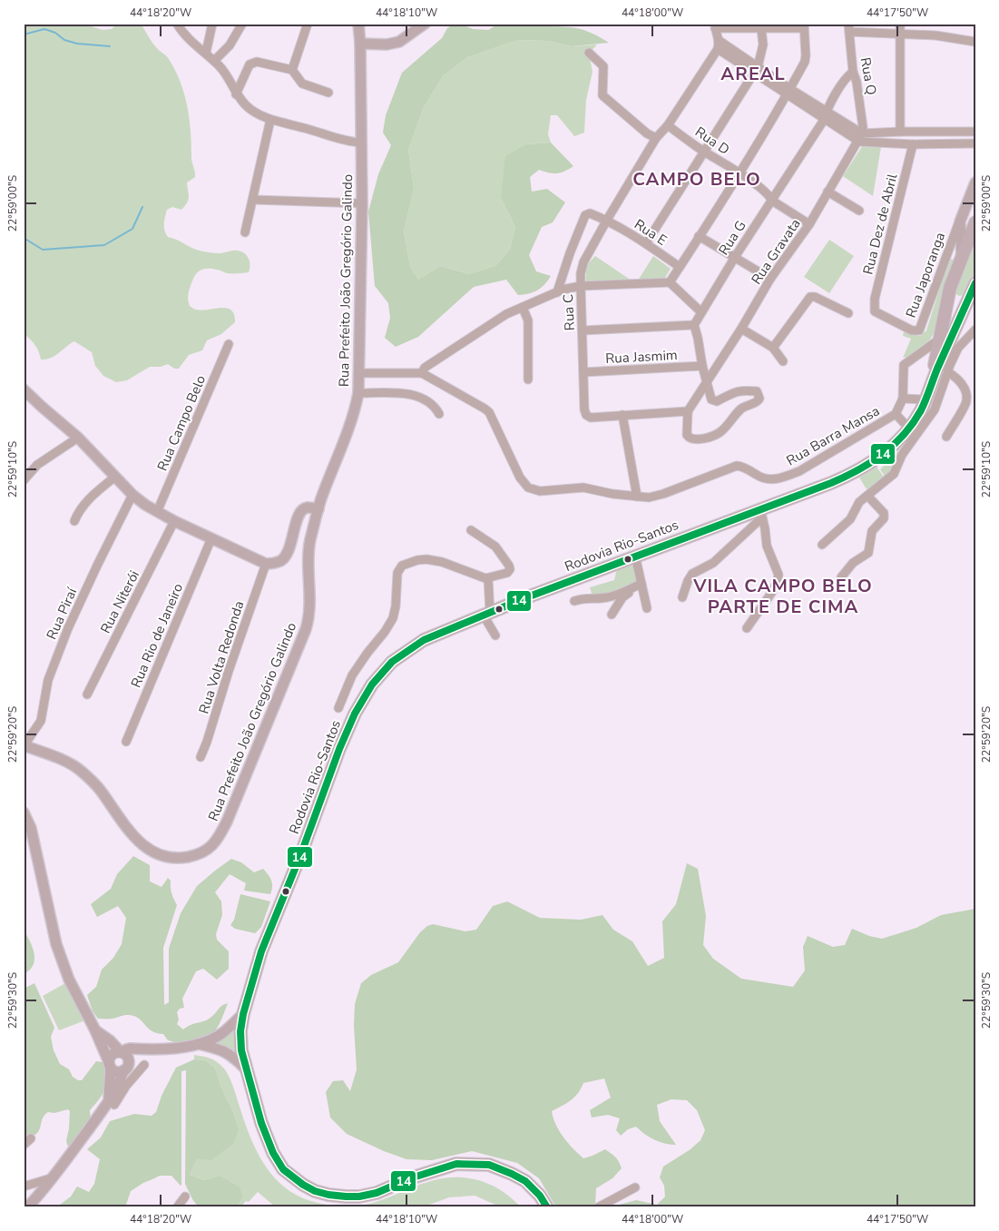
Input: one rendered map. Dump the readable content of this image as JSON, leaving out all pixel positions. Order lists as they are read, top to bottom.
{
  "streets": {
    "highway": ["Rodovia Rio-Santos"],
    "main road": ["Rua Japoranga", "Rua Prefeito João Gregório Galindo"],
    "street": [
      "Rua Q",
      "Rua D",
      "Rua Dez de Abril",
      "Rua E",
      "Rua G",
      "Rua Gravata",
      "Rua C",
      "Rua Jasmim",
      "Rua Campo Belo",
      "Rua Barra Mansa",
      "Rua Niterói",
      "Rua Piraí",
      "Rua Rio de Janeiro",
      "Rua Volta Redonda"
    ]
  },
  "crossings": [
    ["Rua Q", "Rua G"],
    ["Rua Q", "Rua Gravata"],
    ["Rua D", "Rua G"],
    ["Rua D", "Rua Gravata"],
    ["Rua Dez de Abril", "Rua Japoranga"],
    ["Rua E", "Rua C"],
    ["Rua Prefeito João Gregório Galindo", "Rua Barra Mansa"],
    ["Rua Prefeito João Gregório Galindo", "Rua Piraí"],
    ["Rua C", "Rua Jasmim"],
    ["Rua Barra Mansa", "Rodovia Rio-Santos"]
  ],
  "districts": ["AREAL", "CAMPO BELO", "VILA CAMPO BELO PARTE DE CIMA"],
  "lines": ["transit line 14"],
  "coordinates": [
    "44°18'20\"W",
    "44°18'10\"W",
    "44°18'00\"W",
    "44°17'50\"W",
    "22°59'00\"S",
    "22°59'10\"S",
    "22°59'20\"S",
    "22°59'30\"S"
  ]
}
